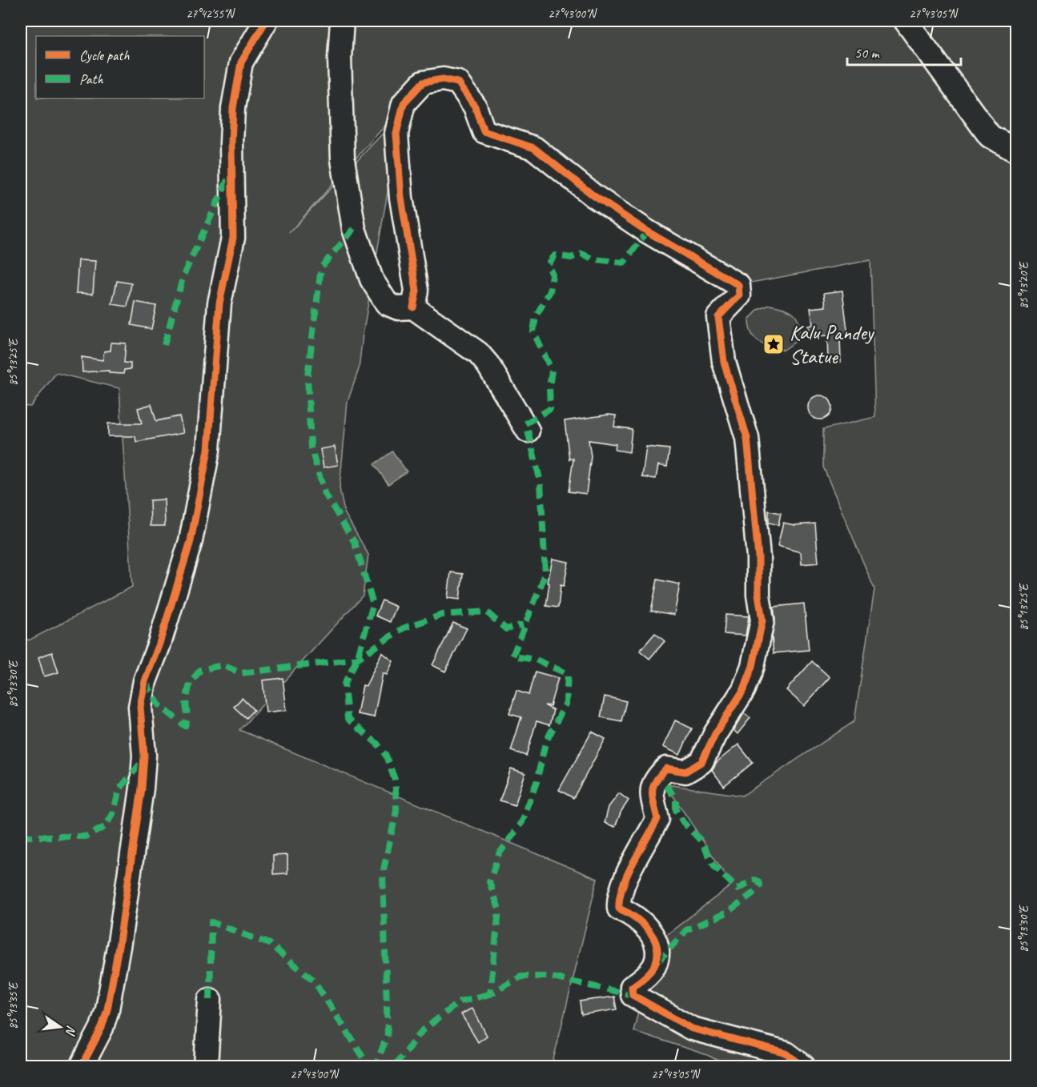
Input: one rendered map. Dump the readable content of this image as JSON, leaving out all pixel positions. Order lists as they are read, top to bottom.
{
  "places": {
    "place": ["Kalu Pandey Statue"]
  },
  "legend": ["Cycle path", "Path"],
  "scale_bar": "50 m",
  "north": "right",
  "coordinates": [
    "27°42'55\"N",
    "27°43'00\"N",
    "27°43'05\"N",
    "85°13'20\"E",
    "85°13'25\"E",
    "85°13'30\"E",
    "85°13'35\"E"
  ]
}
